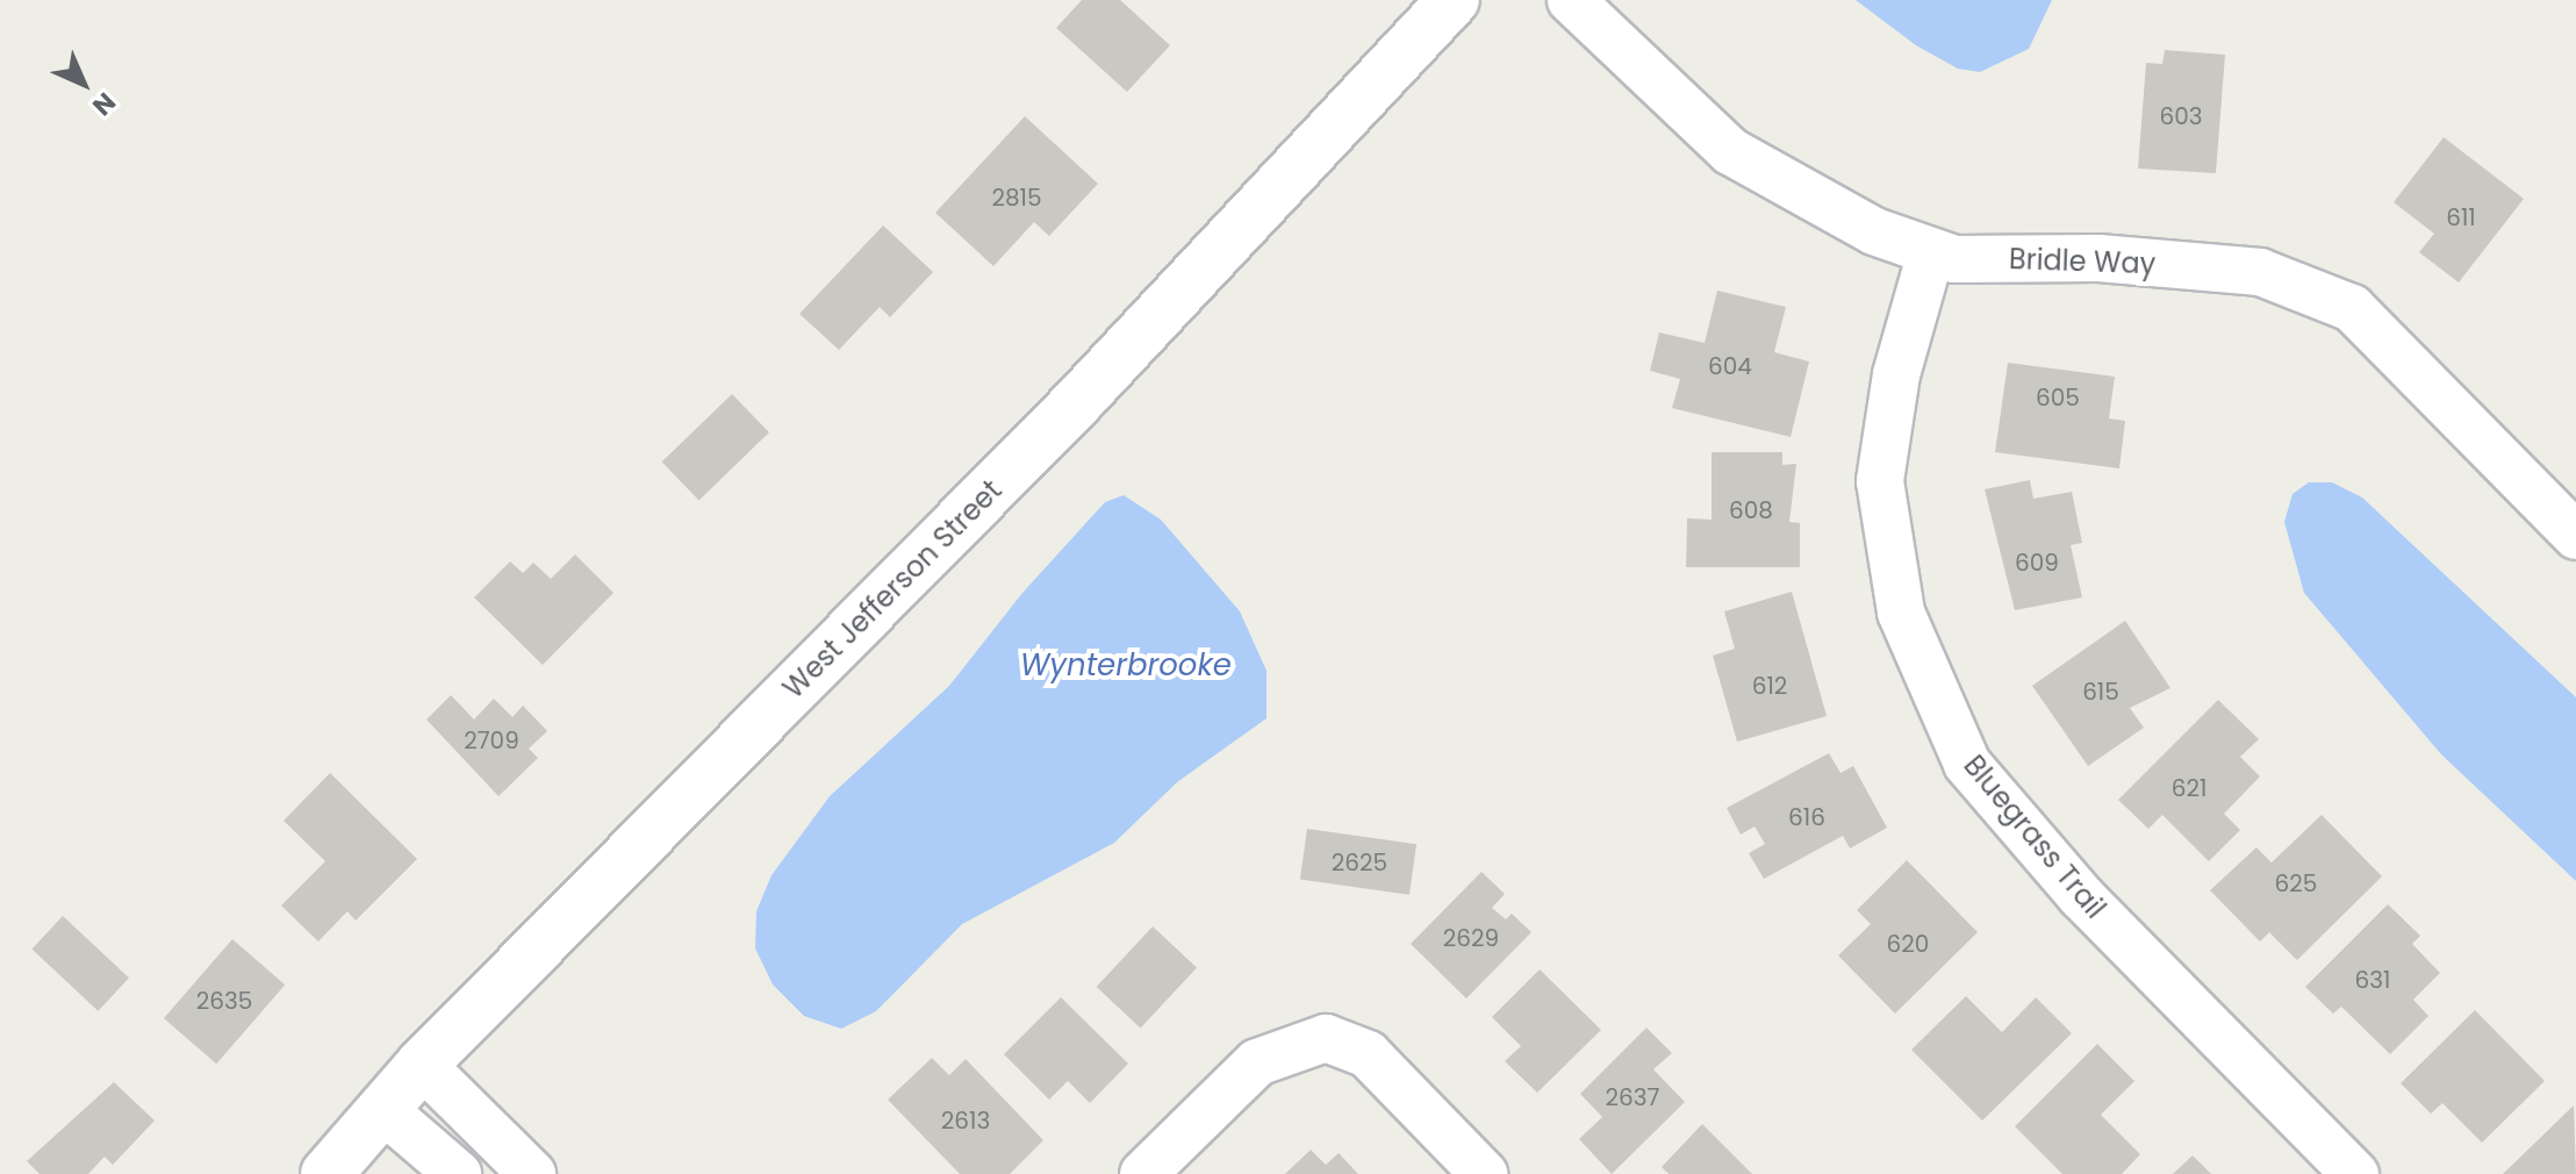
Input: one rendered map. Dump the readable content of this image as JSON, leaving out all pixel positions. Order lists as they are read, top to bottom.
{
  "streets": {
    "street": ["Bridle Way", "West Jefferson Street", "Bluegrass Trail"]
  },
  "crossings": [
    ["Bridle Way", "Bluegrass Trail"]
  ],
  "water": ["Wynterbrooke"],
  "house_numbers": [
    "603",
    "2815",
    "611",
    "604",
    "605",
    "608",
    "609",
    "612",
    "615",
    "2709",
    "621",
    "616",
    "2625",
    "625",
    "2629",
    "620",
    "631",
    "2635",
    "2637",
    "2613"
  ],
  "north": "bottom right"
}
